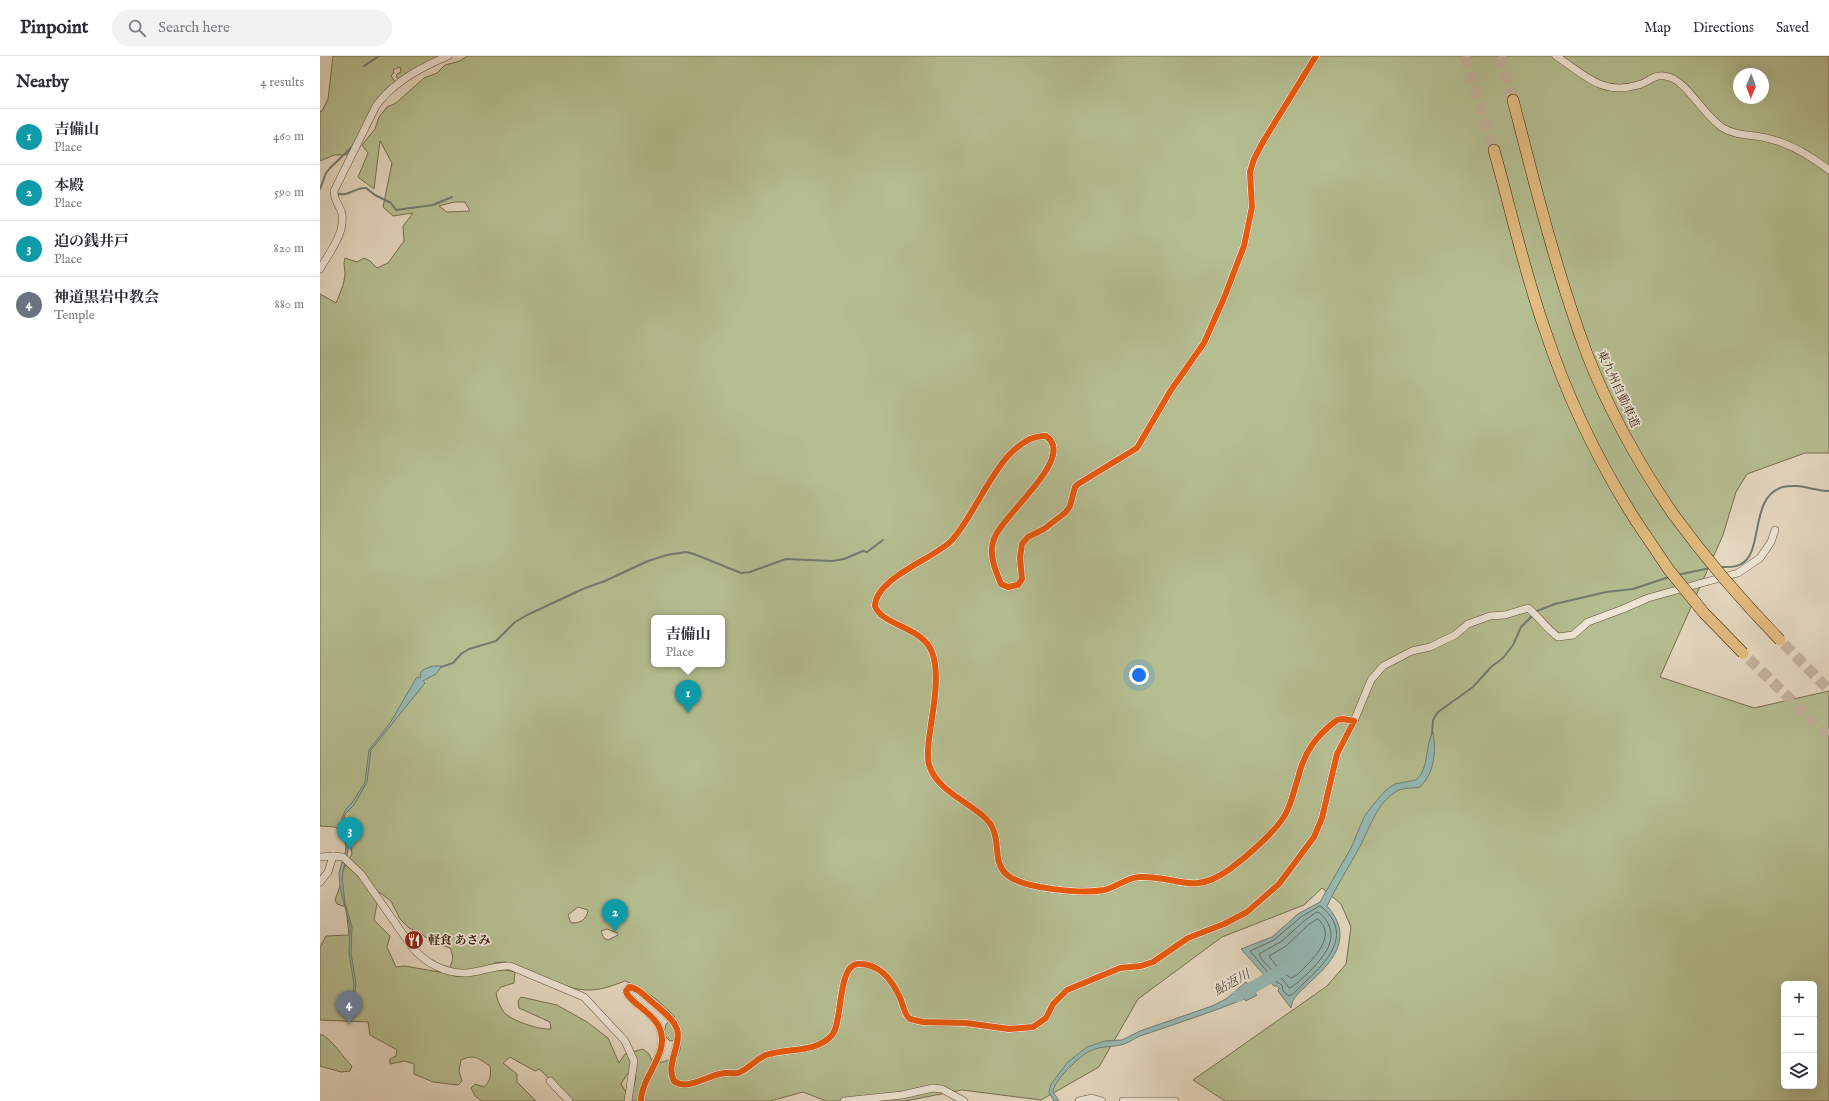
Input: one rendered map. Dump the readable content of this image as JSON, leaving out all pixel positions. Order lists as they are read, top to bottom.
{
  "streets": {
    "highway": ["東九州自動車道"]
  },
  "water": ["鮎返川"],
  "places": {
    "restaurant": ["軽食 あさみ"]
  },
  "north": "bottom",
  "page": {
    "header": "Pinpoint",
    "search": "Search here",
    "nav": ["Map", "Directions", "Saved"],
    "heading": ["Nearby", "4 results"],
    "list": [
      {
        "mark": "1",
        "name": "吉備山",
        "note": "Place",
        "value": "460 m"
      },
      {
        "mark": "2",
        "name": "本殿",
        "note": "Place",
        "value": "590 m"
      },
      {
        "mark": "3",
        "name": "迫の銭井戸",
        "note": "Place",
        "value": "820 m"
      },
      {
        "mark": "4",
        "name": "神道黒岩中教会",
        "note": "Temple",
        "value": "880 m"
      }
    ],
    "popup": ["吉備山", "Place"],
    "pins": [
      "1",
      "3",
      "2",
      "4"
    ],
    "map_buttons": ["+", "−"]
  }
}
